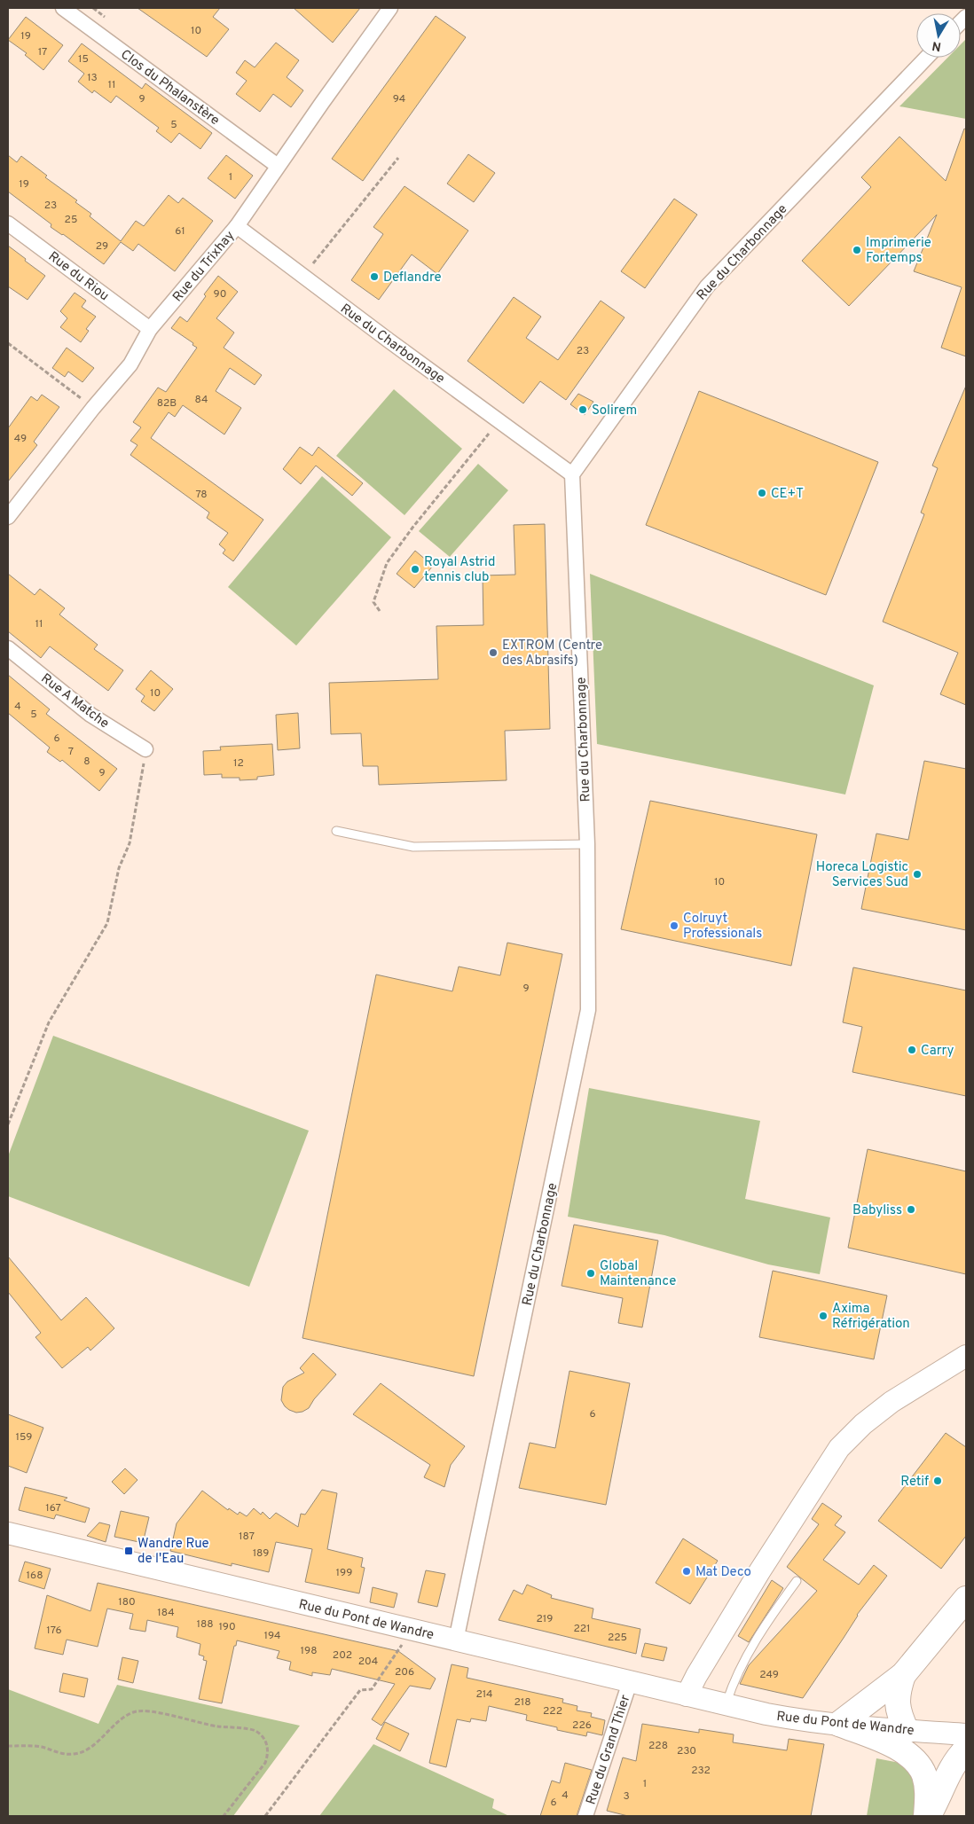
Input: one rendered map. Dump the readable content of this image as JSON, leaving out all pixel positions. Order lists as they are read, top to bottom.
{
  "streets": {
    "main road": ["Rue du Pont de Wandre"],
    "street": [
      "Clos du Phalanstère",
      "Rue du Charbonnage",
      "Rue du Trixhay",
      "Rue du Riou",
      "Rue A Matche",
      "Rue du Grand Thier"
    ]
  },
  "crossings": [
    ["Clos du Phalanstère", "Rue du Trixhay"],
    ["Rue du Charbonnage", "Rue du Trixhay"],
    ["Rue du Charbonnage", "Rue du Pont de Wandre"],
    ["Rue du Trixhay", "Rue du Riou"],
    ["Rue du Pont de Wandre", "Rue du Grand Thier"]
  ],
  "places": {
    "other": [
      "Imprimerie Fortemps",
      "Deflandre",
      "Solirem",
      "CE+T",
      "Royal Astrid tennis club",
      "EXTROM (Centre des Abrasifs)",
      "Horeca Logistic Services Sud",
      "Colruyt Professionals",
      "Carry",
      "Babyliss",
      "Global Maintenance",
      "Axima Réfrigération",
      "Retif",
      "Mat Deco"
    ],
    "transit": ["Wandre Rue de l'Eau"]
  },
  "house_numbers": [
    "10",
    "19",
    "17",
    "15",
    "13",
    "11",
    "9",
    "94",
    "5",
    "1",
    "19",
    "23",
    "25",
    "61",
    "29",
    "90",
    "23",
    "84",
    "82B",
    "49",
    "78",
    "11",
    "10",
    "4",
    "5",
    "6",
    "7",
    "8",
    "12",
    "9",
    "10",
    "9",
    "6",
    "159",
    "167",
    "187",
    "189",
    "199",
    "168",
    "180",
    "184",
    "219",
    "188",
    "190",
    "221",
    "176",
    "194",
    "225",
    "198",
    "202",
    "204",
    "206",
    "249",
    "214",
    "218",
    "222",
    "226",
    "228",
    "230",
    "232",
    "1",
    "4",
    "3",
    "6"
  ],
  "north": "bottom"
}
